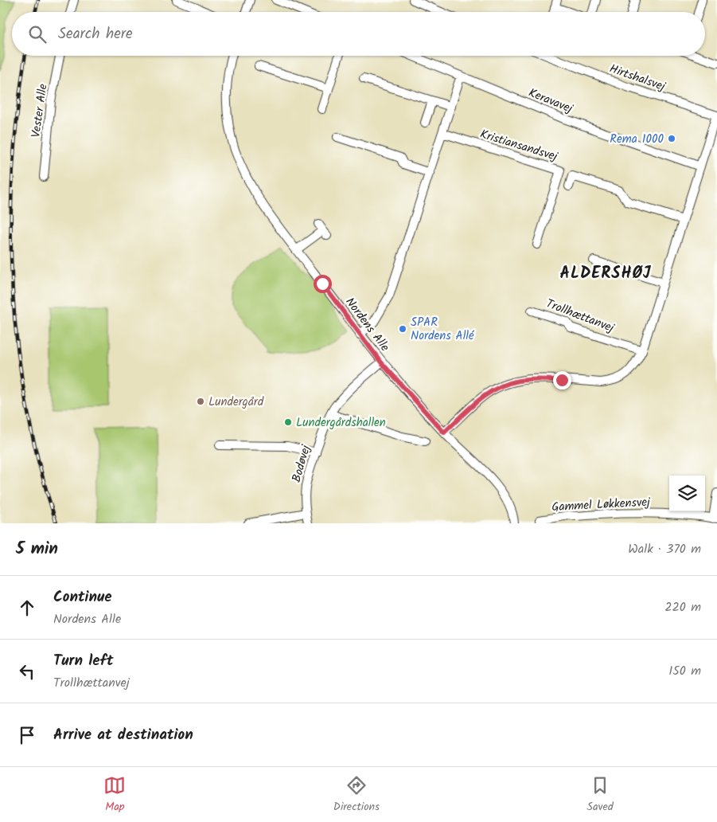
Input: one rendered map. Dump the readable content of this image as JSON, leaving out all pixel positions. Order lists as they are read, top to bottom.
{
  "streets": {
    "street": [
      "Hirtshalsvej",
      "Keravavej",
      "Vester Alle",
      "Kristiansandsvej",
      "Trollhættanvej",
      "Nordens Alle",
      "Bodøvej",
      "Gammel Løkkensvej"
    ]
  },
  "crossings": [
    ["Nordens Alle", "Bodøvej"]
  ],
  "districts": ["ALDERSHØJ"],
  "places": [
    "Rema 1000",
    "SPAR Nordens Allé",
    "Lundergård",
    "Lundergårdshallen"
  ],
  "page": {
    "search": "Search here",
    "heading": ["5 min", "Walk · 370 m"],
    "list": [
      ["Continue", "Nordens Alle", "220 m"],
      ["Turn left", "Trollhættanvej", "150 m"],
      "Arrive at destination"
    ],
    "nav": ["Map", "Directions", "Saved"]
  }
}
